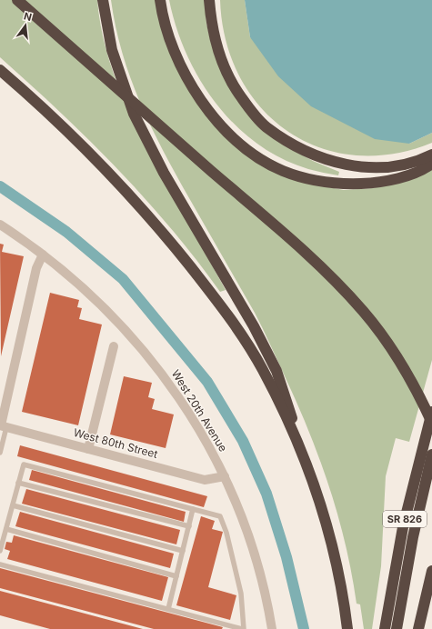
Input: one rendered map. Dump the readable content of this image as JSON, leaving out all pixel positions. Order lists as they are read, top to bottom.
{
  "streets": {
    "highway": ["SR 826"],
    "street": ["West 20th Avenue", "West 80th Street"]
  },
  "crossings": [
    ["West 20th Avenue", "West 80th Street"]
  ],
  "north": "top"
}
